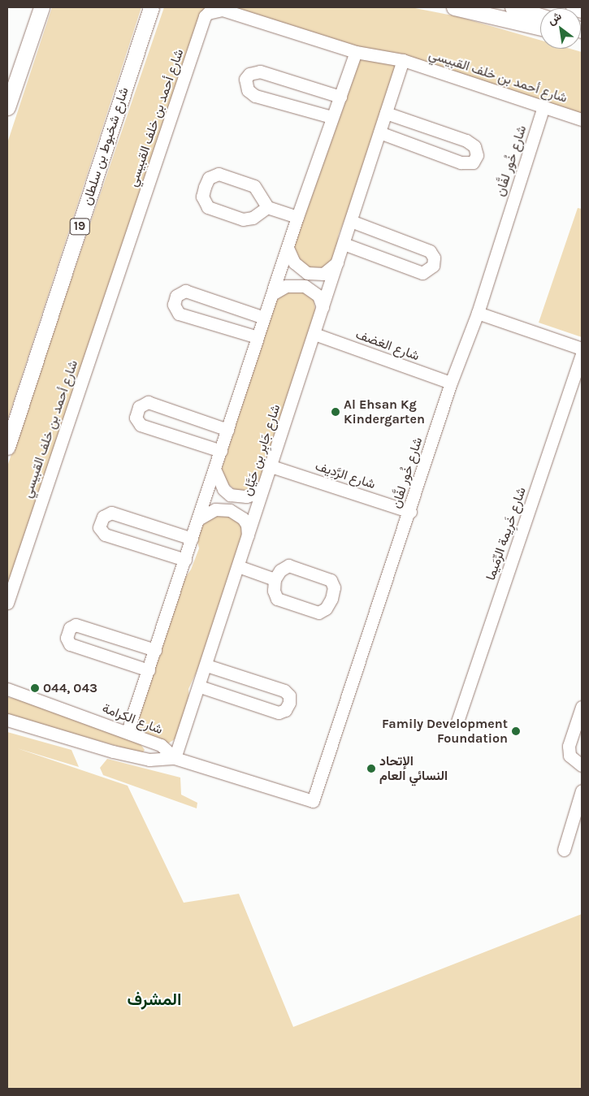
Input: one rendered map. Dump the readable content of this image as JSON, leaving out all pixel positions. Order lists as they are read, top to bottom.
{
  "streets": {
    "main road": ["شارع شخبوط بن سلطان", "19"],
    "street": [
      "شارع أحمد بن خلف القبيسي",
      "شارع خُور لفَّان",
      "شارع الغضف",
      "شارع جَابِر بن حَيَّان",
      "شارع الرَّدِيف",
      "شارع خَرِيمة الرِّمَيما",
      "شارع الكرامة"
    ]
  },
  "crossings": [
    ["شارع أحمد بن خلف القبيسي", "شارع خُور لفَّان"],
    ["شارع أحمد بن خلف القبيسي", "شارع جَابِر بن حَيَّان"],
    ["شارع خُور لفَّان", "شارع الغضف"],
    ["شارع خُور لفَّان", "شارع الرَّدِيف"],
    ["شارع خُور لفَّان", "شارع الكرامة"],
    ["شارع الغضف", "شارع جَابِر بن حَيَّان"],
    ["شارع جَابِر بن حَيَّان", "شارع الرَّدِيف"],
    ["شارع جَابِر بن حَيَّان", "شارع الكرامة"]
  ],
  "districts": ["المشرف"],
  "places": [
    "Al Ehsan Kg Kindergarten",
    "044, 043",
    "Family Development Foundation",
    "الإتحاد النسائي العام"
  ],
  "north": "top left"
}
